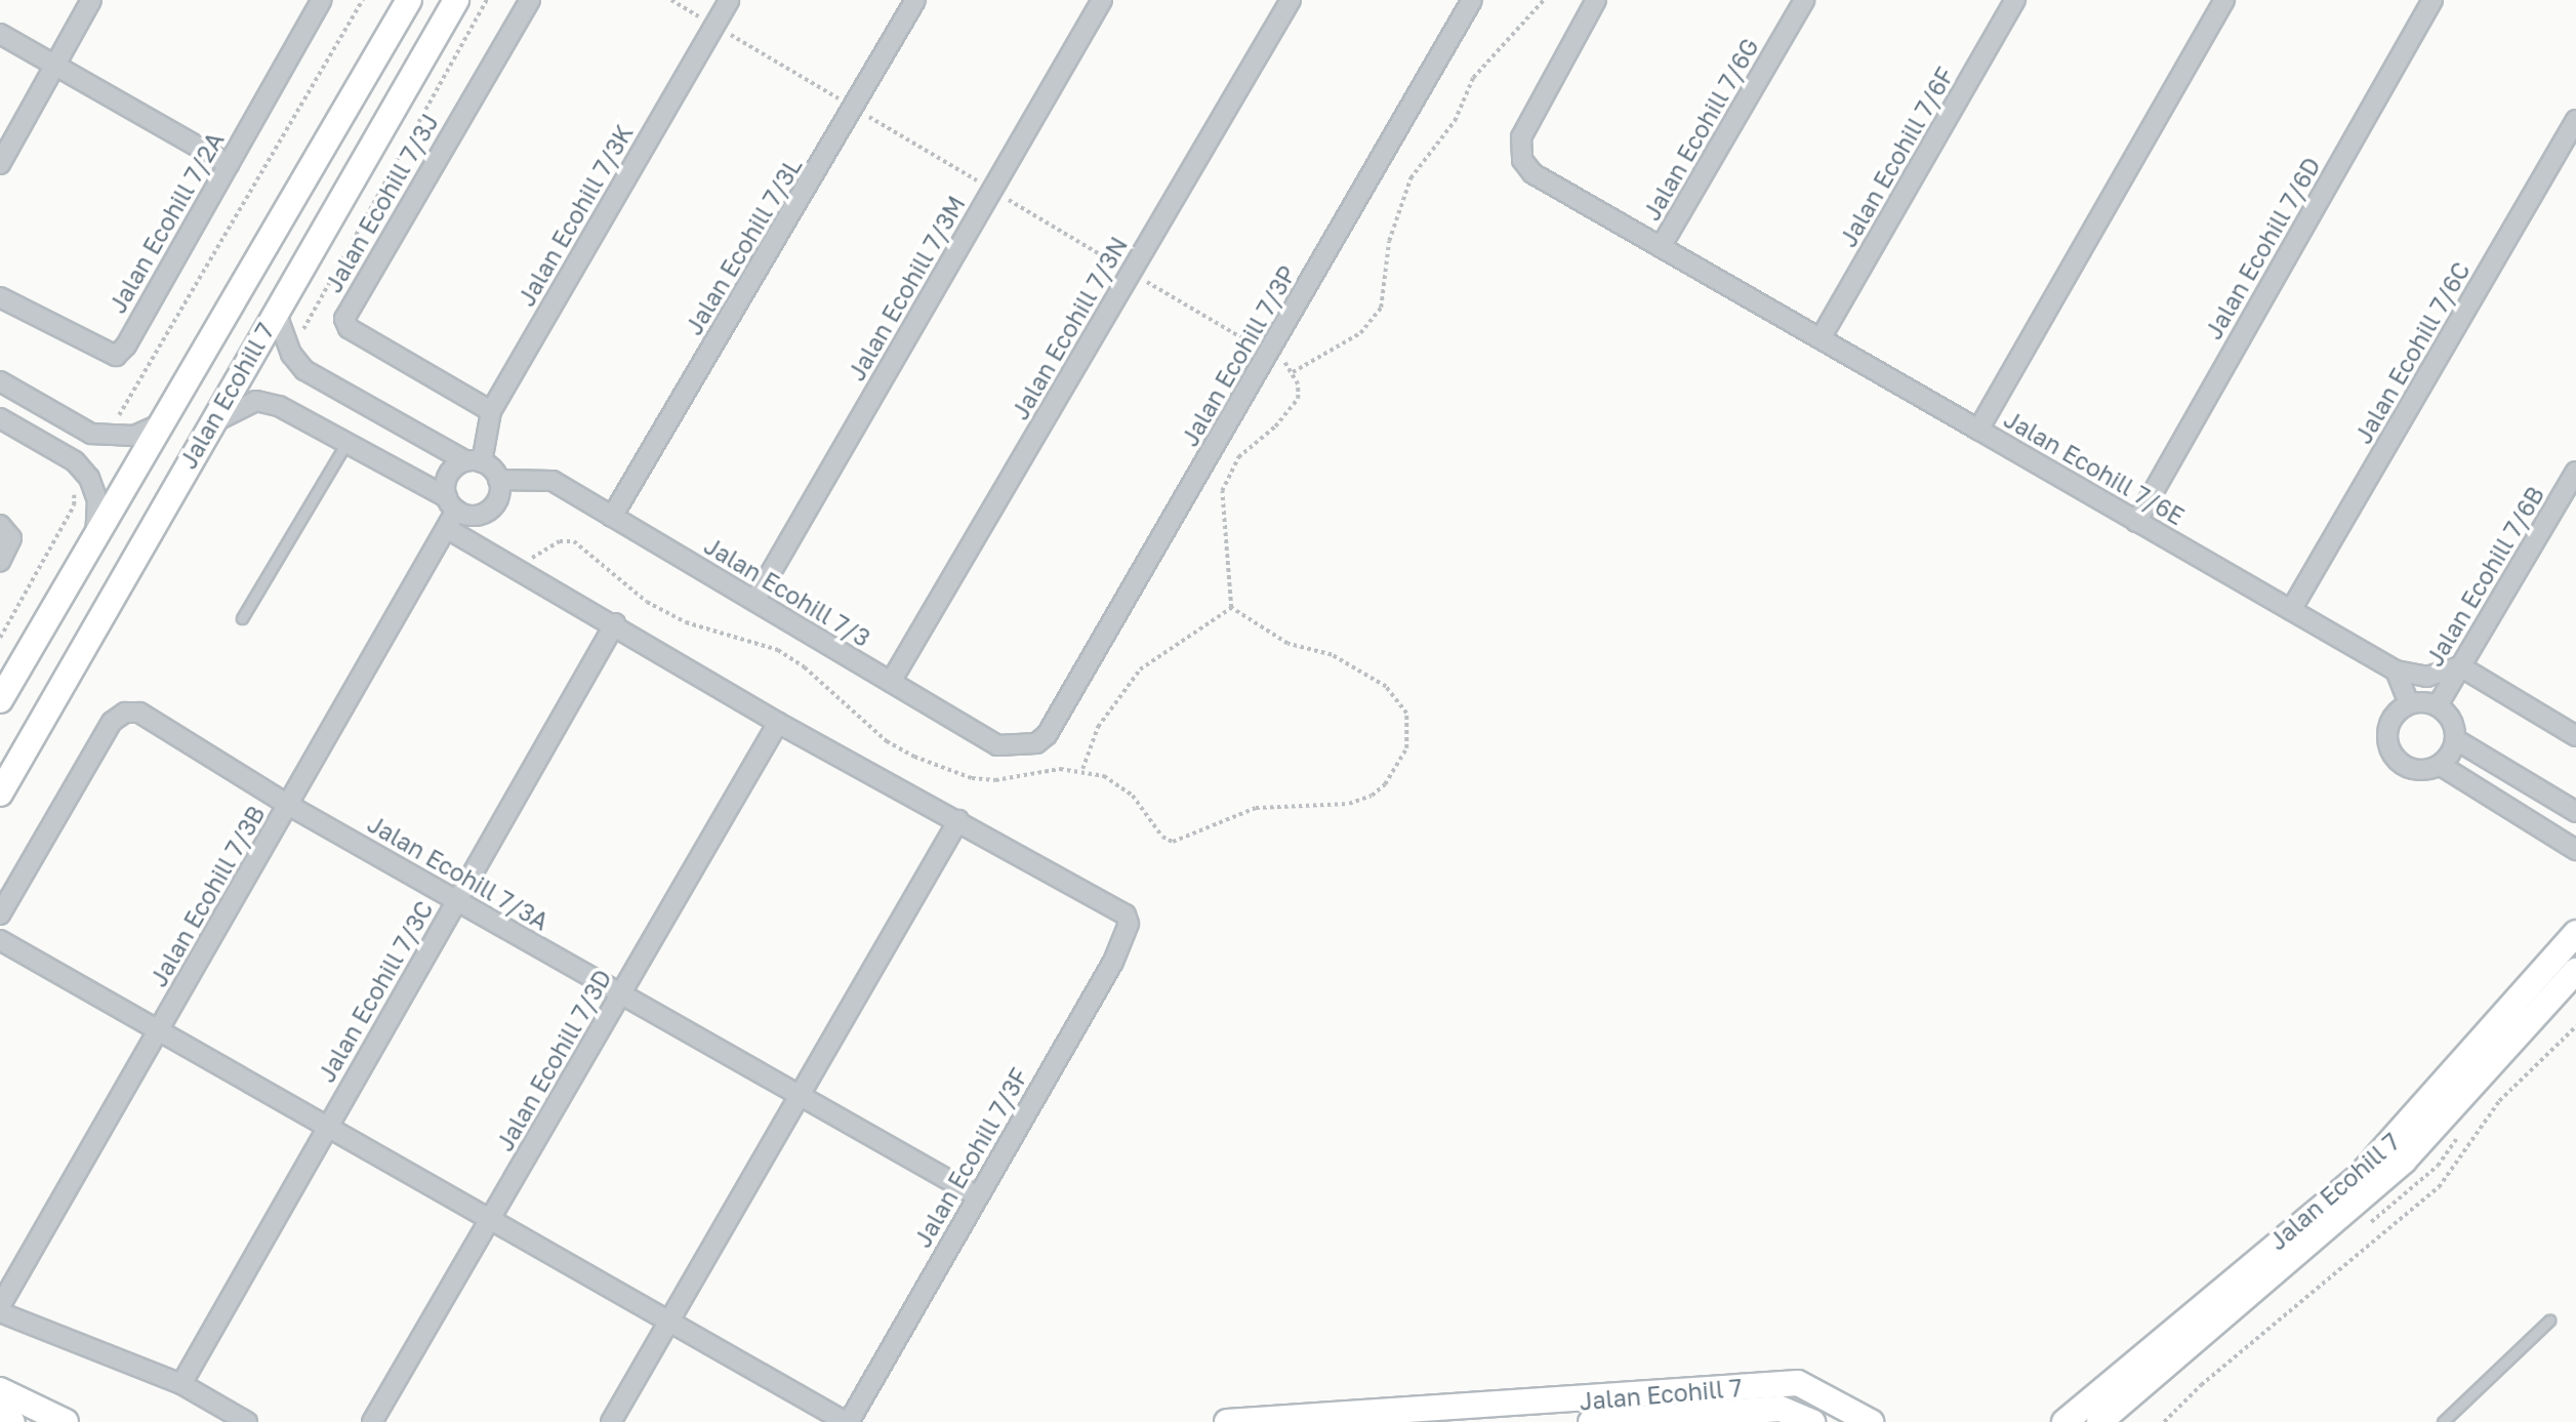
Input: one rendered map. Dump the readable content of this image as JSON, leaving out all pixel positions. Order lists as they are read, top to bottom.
{
  "streets": {
    "street": [
      "Jalan Ecohill 7/6G",
      "Jalan Ecohill 7/6F",
      "Jalan Ecohill 7/3J",
      "Jalan Ecohill 7/3K",
      "Jalan Ecohill 7/2A",
      "Jalan Ecohill 7/3L",
      "Jalan Ecohill 7/6D",
      "Jalan Ecohill 7/3M",
      "Jalan Ecohill 7/3N",
      "Jalan Ecohill 7/6C",
      "Jalan Ecohill 7/3P",
      "Jalan Ecohill 7",
      "Jalan Ecohill 7/6E",
      "Jalan Ecohill 7/6B",
      "Jalan Ecohill 7/3",
      "Jalan Ecohill 7/3A",
      "Jalan Ecohill 7/3B",
      "Jalan Ecohill 7/3C",
      "Jalan Ecohill 7/3D",
      "Jalan Ecohill 7/3F"
    ]
  },
  "crossings": [
    ["Jalan Ecohill 7/3J", "Jalan Ecohill 7/3K"],
    ["Jalan Ecohill 7/3K", "Jalan Ecohill 7/3"],
    ["Jalan Ecohill 7/3K", "Jalan Ecohill 7/3B"],
    ["Jalan Ecohill 7/3L", "Jalan Ecohill 7/3"],
    ["Jalan Ecohill 7/6D", "Jalan Ecohill 7/6E"],
    ["Jalan Ecohill 7/3M", "Jalan Ecohill 7/3"],
    ["Jalan Ecohill 7/3N", "Jalan Ecohill 7/3"],
    ["Jalan Ecohill 7/6C", "Jalan Ecohill 7/6E"],
    ["Jalan Ecohill 7/3P", "Jalan Ecohill 7/3"],
    ["Jalan Ecohill 7/3", "Jalan Ecohill 7/3B"],
    ["Jalan Ecohill 7/3A", "Jalan Ecohill 7/3B"],
    ["Jalan Ecohill 7/3A", "Jalan Ecohill 7/3C"],
    ["Jalan Ecohill 7/3A", "Jalan Ecohill 7/3D"],
    ["Jalan Ecohill 7/3A", "Jalan Ecohill 7/3F"]
  ]
}
